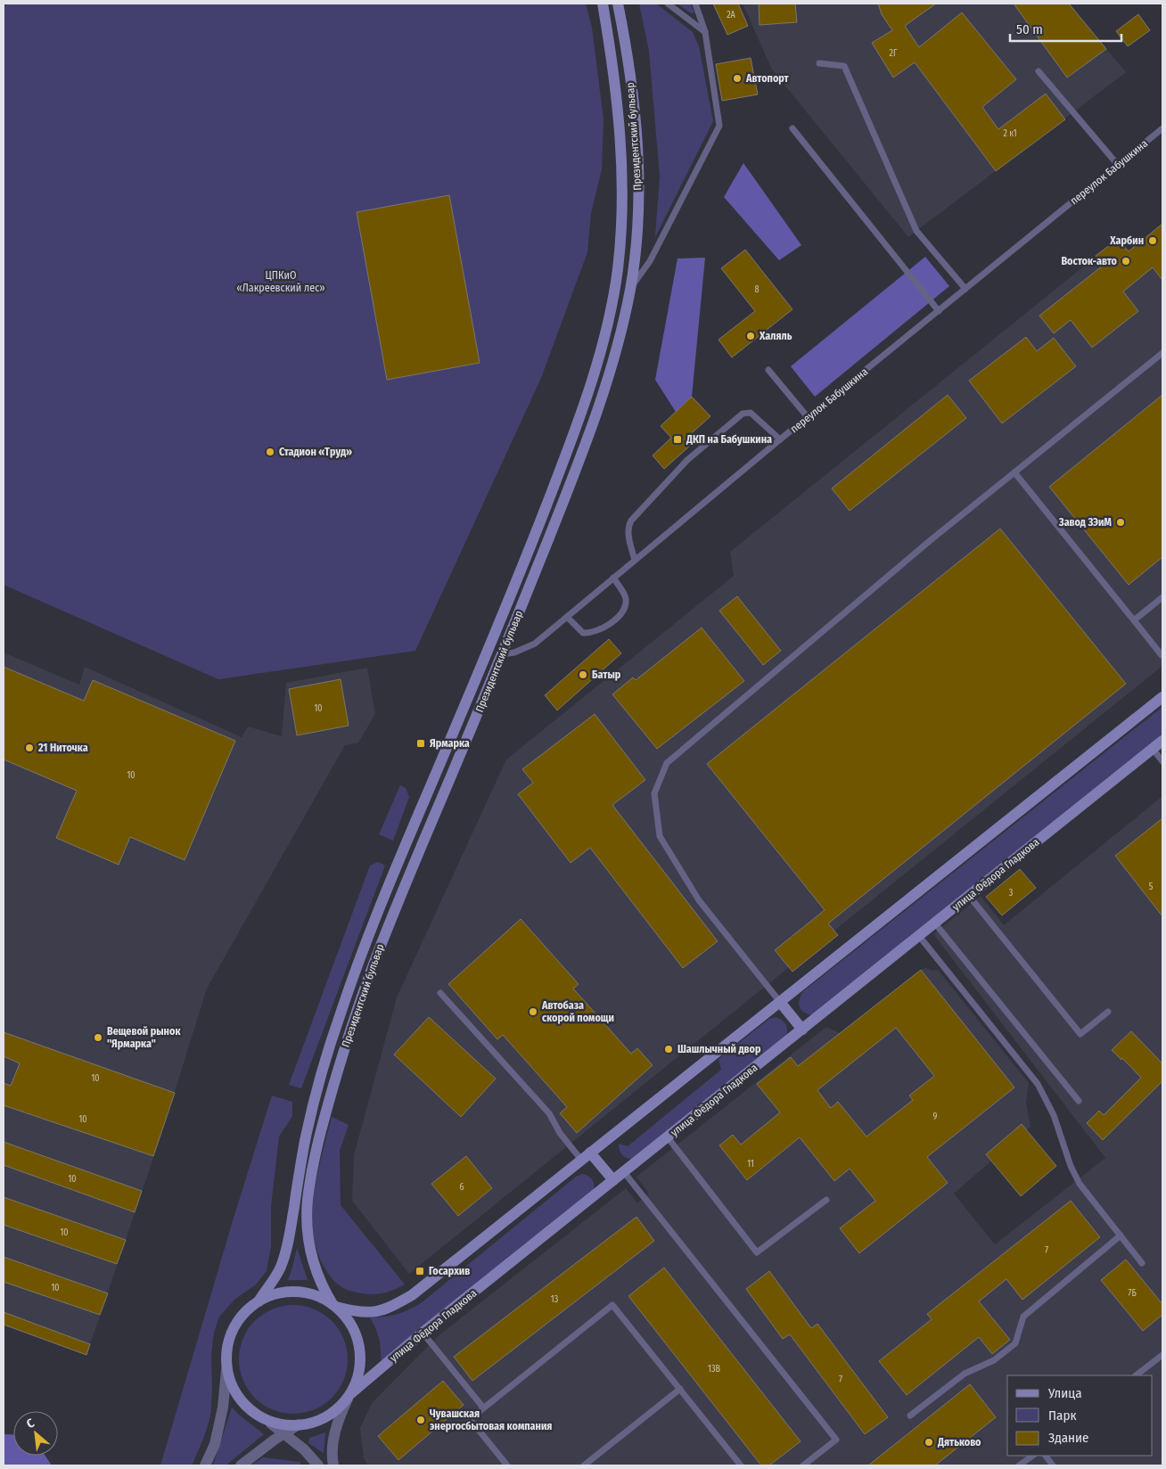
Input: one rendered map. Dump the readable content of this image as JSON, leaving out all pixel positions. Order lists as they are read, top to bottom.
{
  "streets": {
    "main road": ["Президентский бульвар", "переулок Бабушкина", "улица Фёдора Гладкова"]
  },
  "crossings": [
    ["Президентский бульвар", "переулок Бабушкина"],
    ["Президентский бульвар", "улица Фёдора Гладкова"]
  ],
  "parks": ["ЦПКиО «Лакреевский лес»"],
  "places": {
    "other": [
      "Автопорт",
      "Харбин",
      "Восток-авто",
      "Халяль",
      "Стадион «Труд»",
      "Завод ЗЭиМ",
      "Батыр",
      "21 Ниточка",
      "Автобаза скорой помощи",
      "Вещевой рынок \"Ярмарка\"",
      "Шашлычный двор",
      "Чувашская энергосбытовая компания",
      "Дятьково"
    ],
    "transit": ["ДКП на Бабушкина", "Ярмарка", "Госархив"]
  },
  "house_numbers": [
    "2А",
    "2Г",
    "2 к1",
    "8",
    "10",
    "10",
    "5",
    "3",
    "10",
    "9",
    "10",
    "11",
    "10",
    "6",
    "10",
    "7",
    "10",
    "7Б",
    "13",
    "13В",
    "7"
  ],
  "legend": ["Улица", "Парк", "Здание"],
  "scale_bar": "50 m",
  "north": "top left"
}
